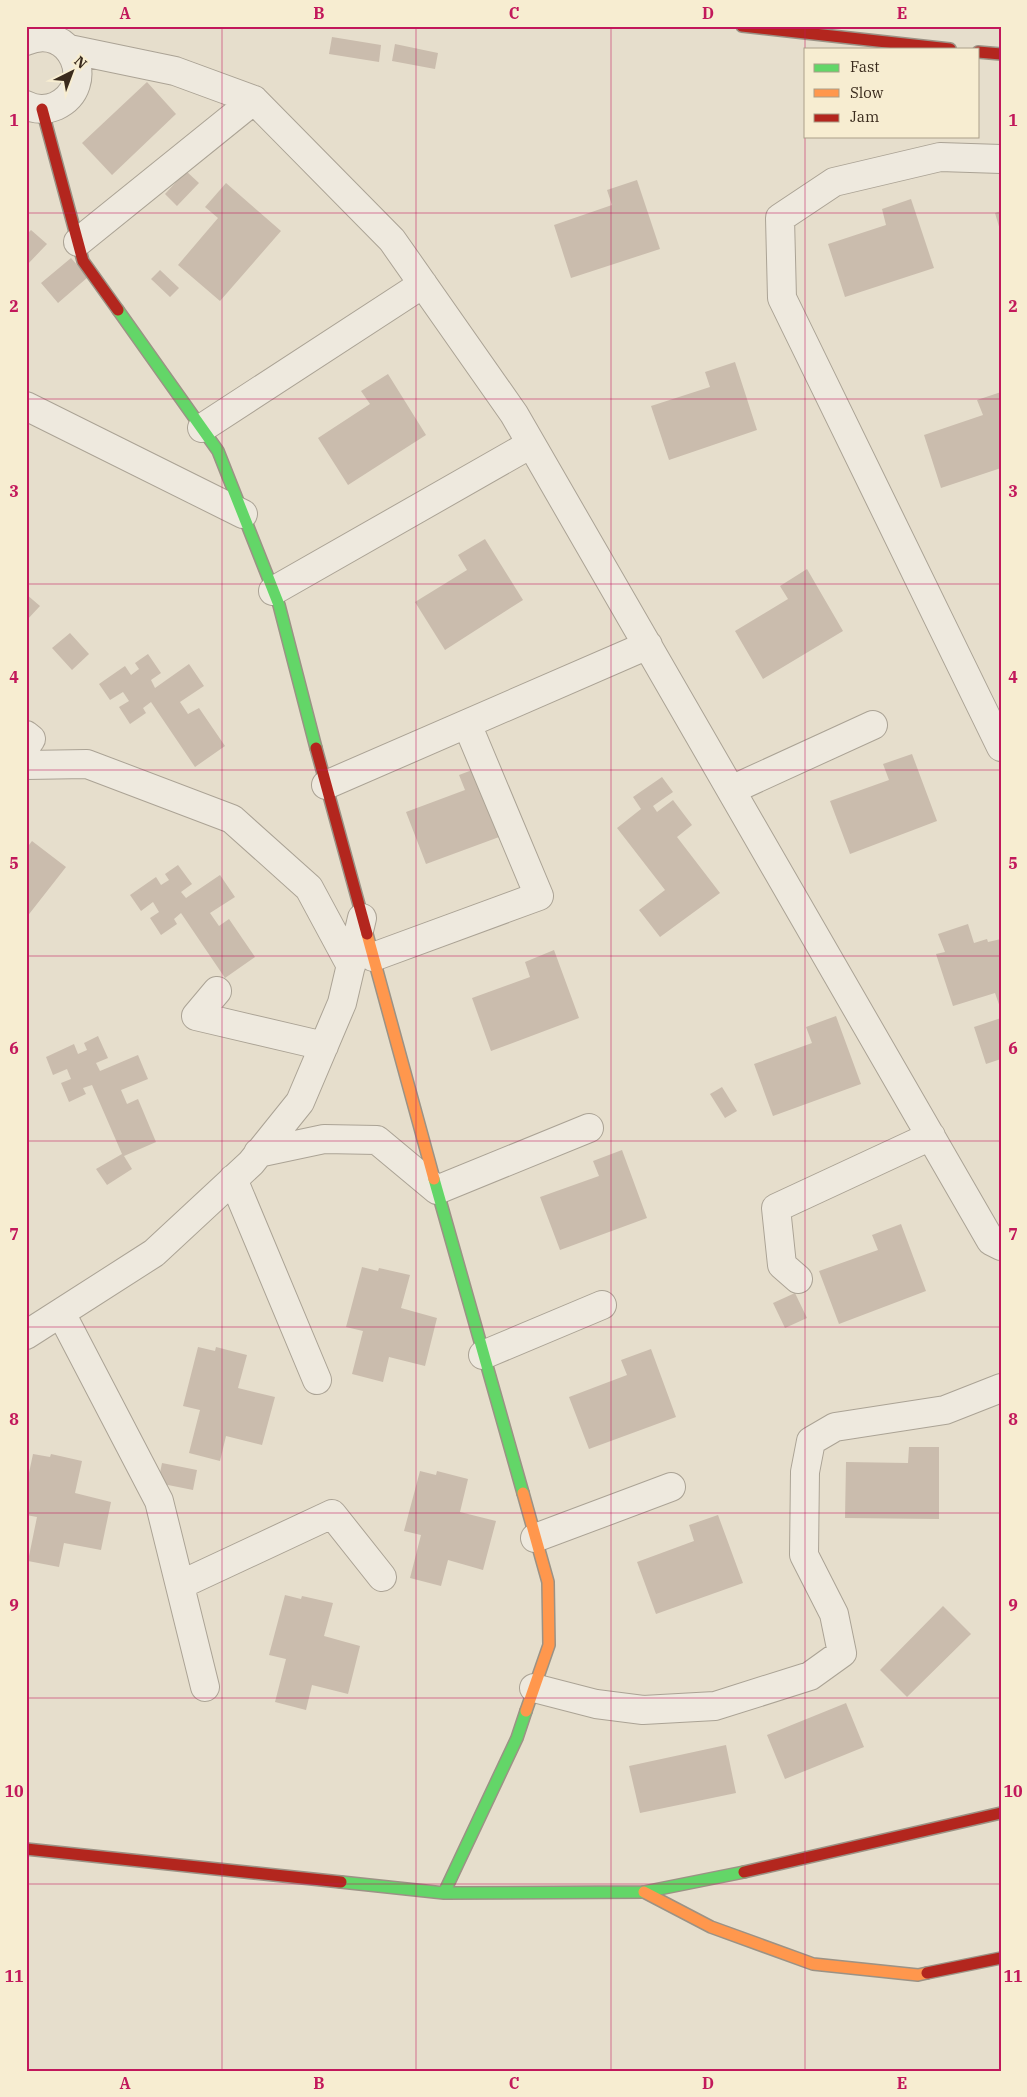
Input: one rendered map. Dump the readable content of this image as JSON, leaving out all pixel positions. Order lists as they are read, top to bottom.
{
  "legend": ["Fast", "Slow", "Jam"],
  "north": "top right",
  "grid": {
    "columns": [
      "A",
      "B",
      "C",
      "D",
      "E"
    ],
    "rows": [
      "1",
      "2",
      "3",
      "4",
      "5",
      "6",
      "7",
      "8",
      "9",
      "10",
      "11"
    ]
  }
}
